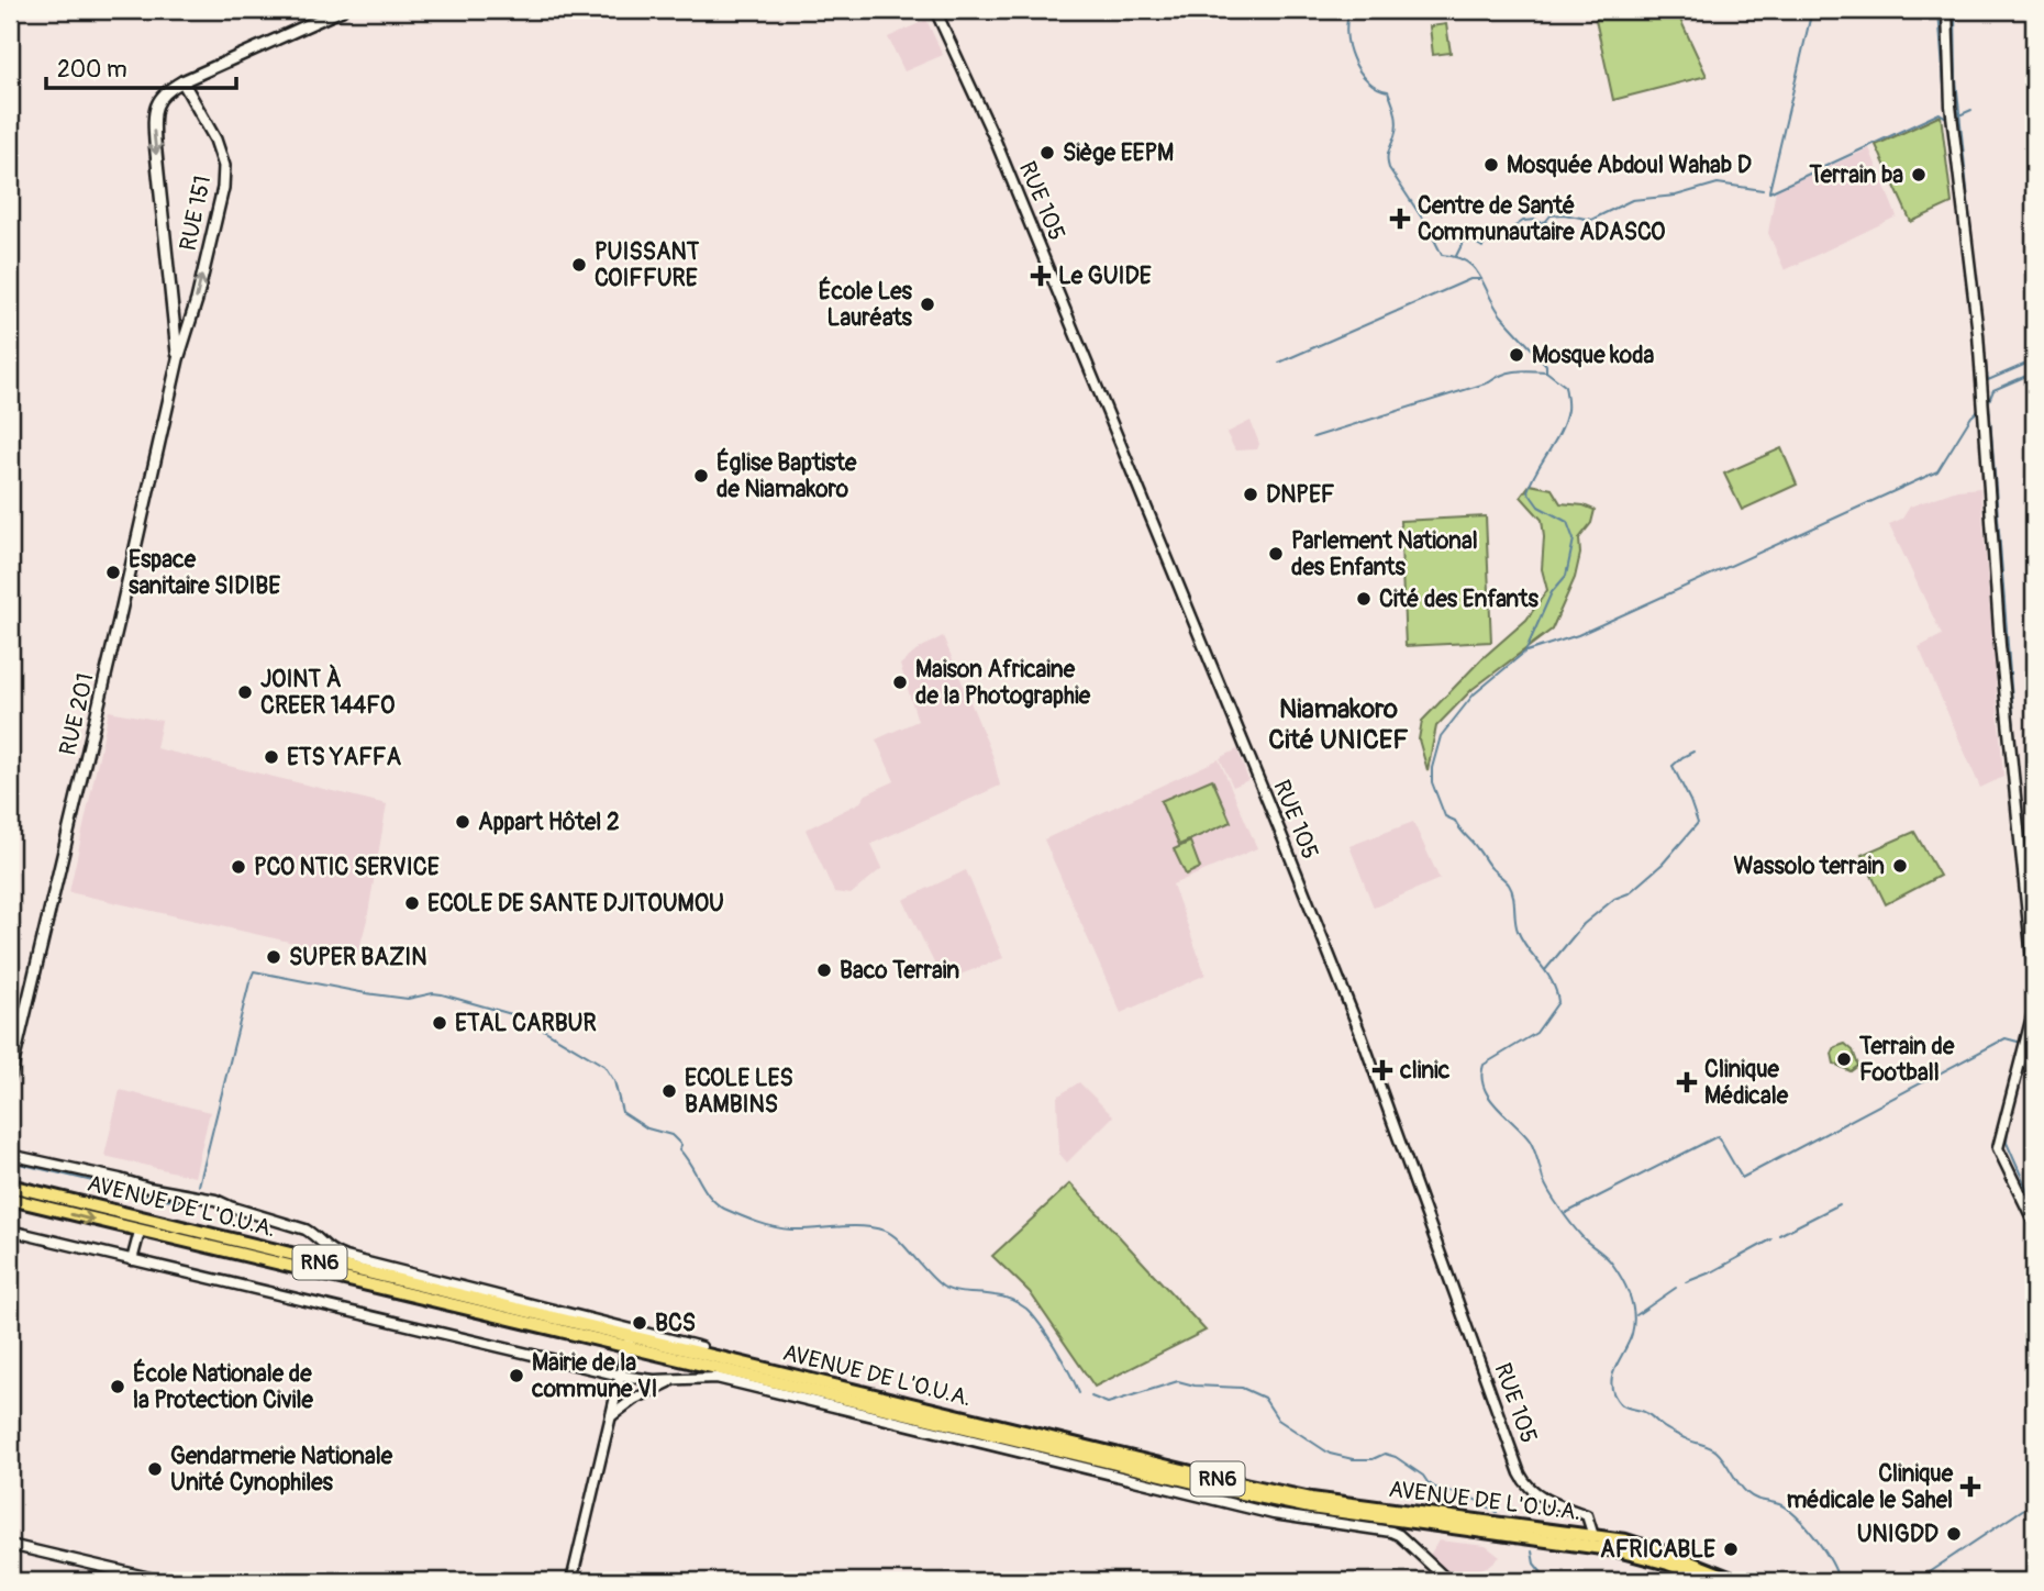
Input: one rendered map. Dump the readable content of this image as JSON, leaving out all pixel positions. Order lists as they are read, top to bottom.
{
  "streets": {
    "highway": ["AVENUE DE L'O.U.A.", "RN6"],
    "main road": ["RUE 151", "RUE 201"],
    "street": ["RUE 105"]
  },
  "crossings": [
    ["RUE 105", "AVENUE DE L'O.U.A."],
    ["RUE 151", "RUE 201"]
  ],
  "districts": ["Niamakoro Cité UNICEF"],
  "places": {
    "other": [
      "Siège EEPM",
      "Mosquée Abdoul Wahab D",
      "Terrain ba",
      "PUISSANT COIFFURE",
      "École Les Lauréats",
      "Mosque koda",
      "Église Baptiste de Niamakoro",
      "DNPEF",
      "Parlement National des Enfants",
      "Espace sanitaire SIDIBE",
      "Cité des Enfants",
      "Maison Africaine de la Photographie",
      "JOINT À CREER 144FO",
      "ETS YAFFA",
      "Appart Hôtel 2",
      "Wassolo terrain",
      "PCO NTIC SERVICE",
      "ECOLE DE SANTE DJITOUMOU",
      "SUPER BAZIN",
      "Baco Terrain",
      "ETAL CARBUR",
      "Terrain de Football",
      "ECOLE LES BAMBINS",
      "BCS",
      "Mairie de la commune VI",
      "École Nationale de la Protection Civile",
      "Gendarmerie Nationale Unité Cynophiles",
      "UNIGDD",
      "AFRICABLE"
    ],
    "health": [
      "Centre de Santé Communautaire ADASCO",
      "Le GUIDE",
      "clinic",
      "Clinique Médicale",
      "Clinique médicale le Sahel"
    ]
  },
  "scale_bar": "200 m"
}
